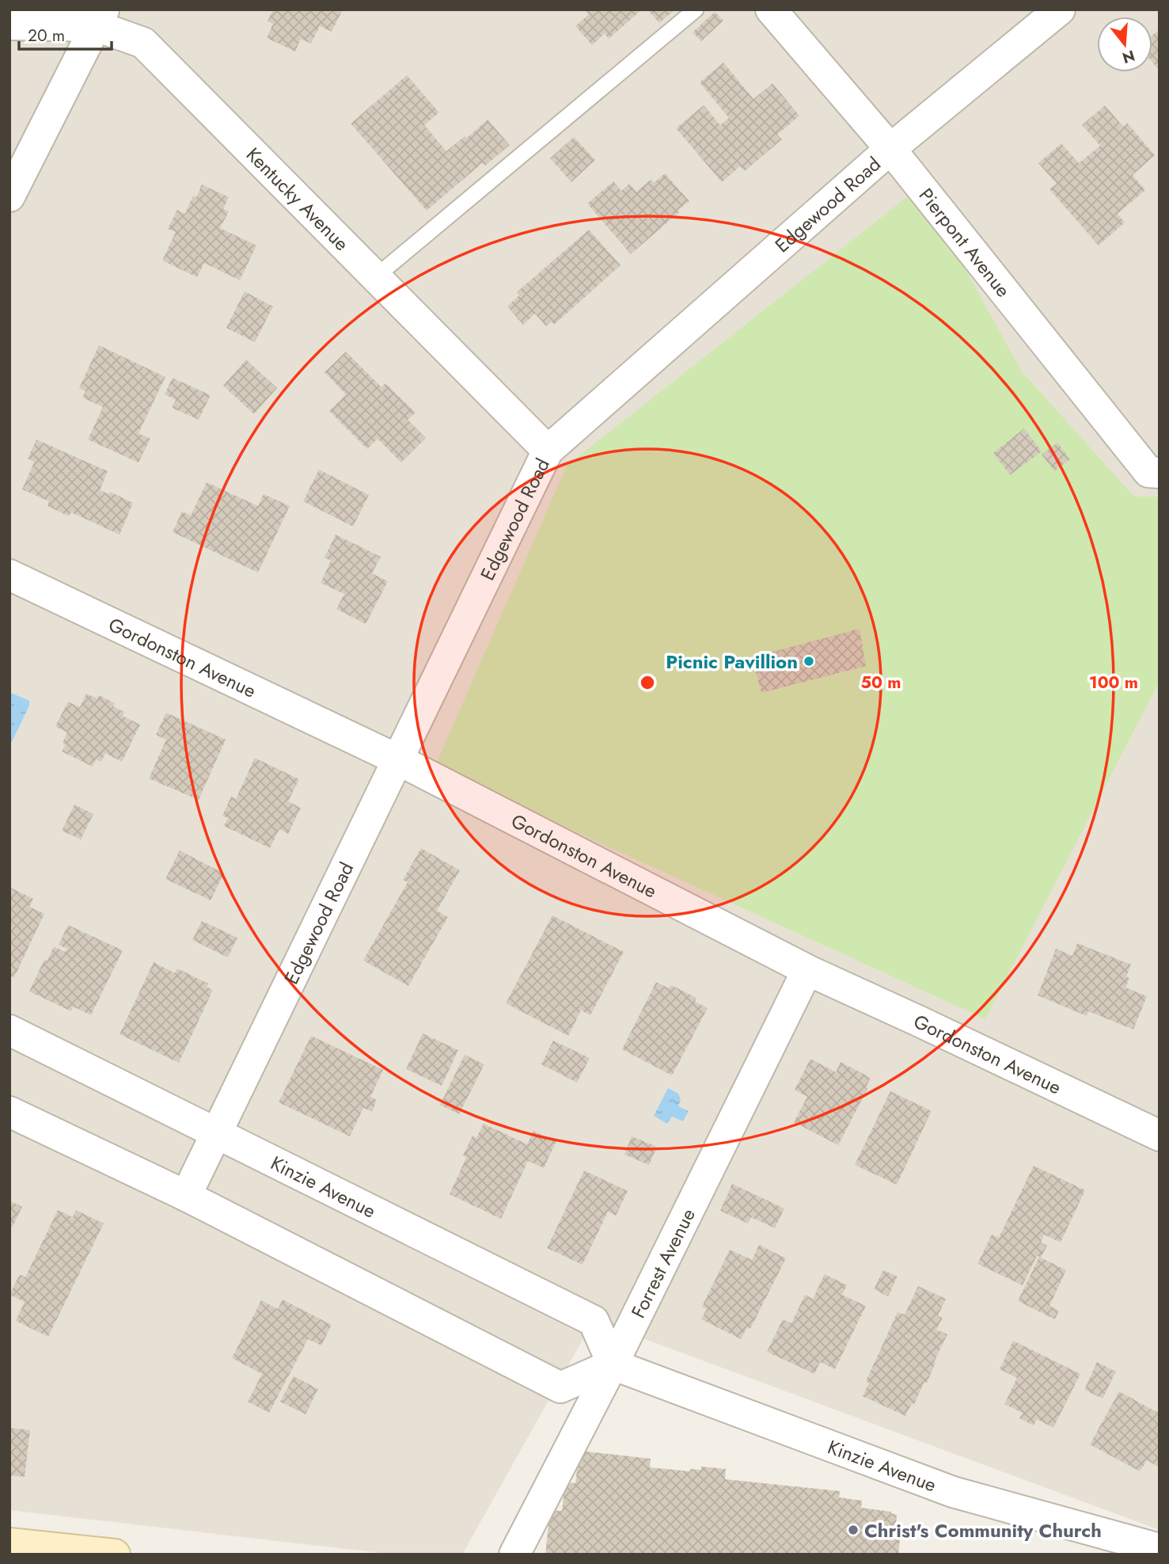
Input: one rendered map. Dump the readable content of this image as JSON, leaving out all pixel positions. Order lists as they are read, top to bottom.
{
  "streets": {
    "street": [
      "Kentucky Avenue",
      "Edgewood Road",
      "Pierpont Avenue",
      "Gordonston Avenue",
      "Kinzie Avenue",
      "Forrest Avenue"
    ]
  },
  "crossings": [
    ["Kentucky Avenue", "Edgewood Road"],
    ["Edgewood Road", "Pierpont Avenue"],
    ["Edgewood Road", "Gordonston Avenue"],
    ["Edgewood Road", "Kinzie Avenue"],
    ["Gordonston Avenue", "Forrest Avenue"],
    ["Kinzie Avenue", "Forrest Avenue"]
  ],
  "places": ["Picnic Pavillion", "Christ's Community Church"],
  "scale_bar": "20 m",
  "north": "bottom",
  "rings": ["50 m", "100 m"]
}
